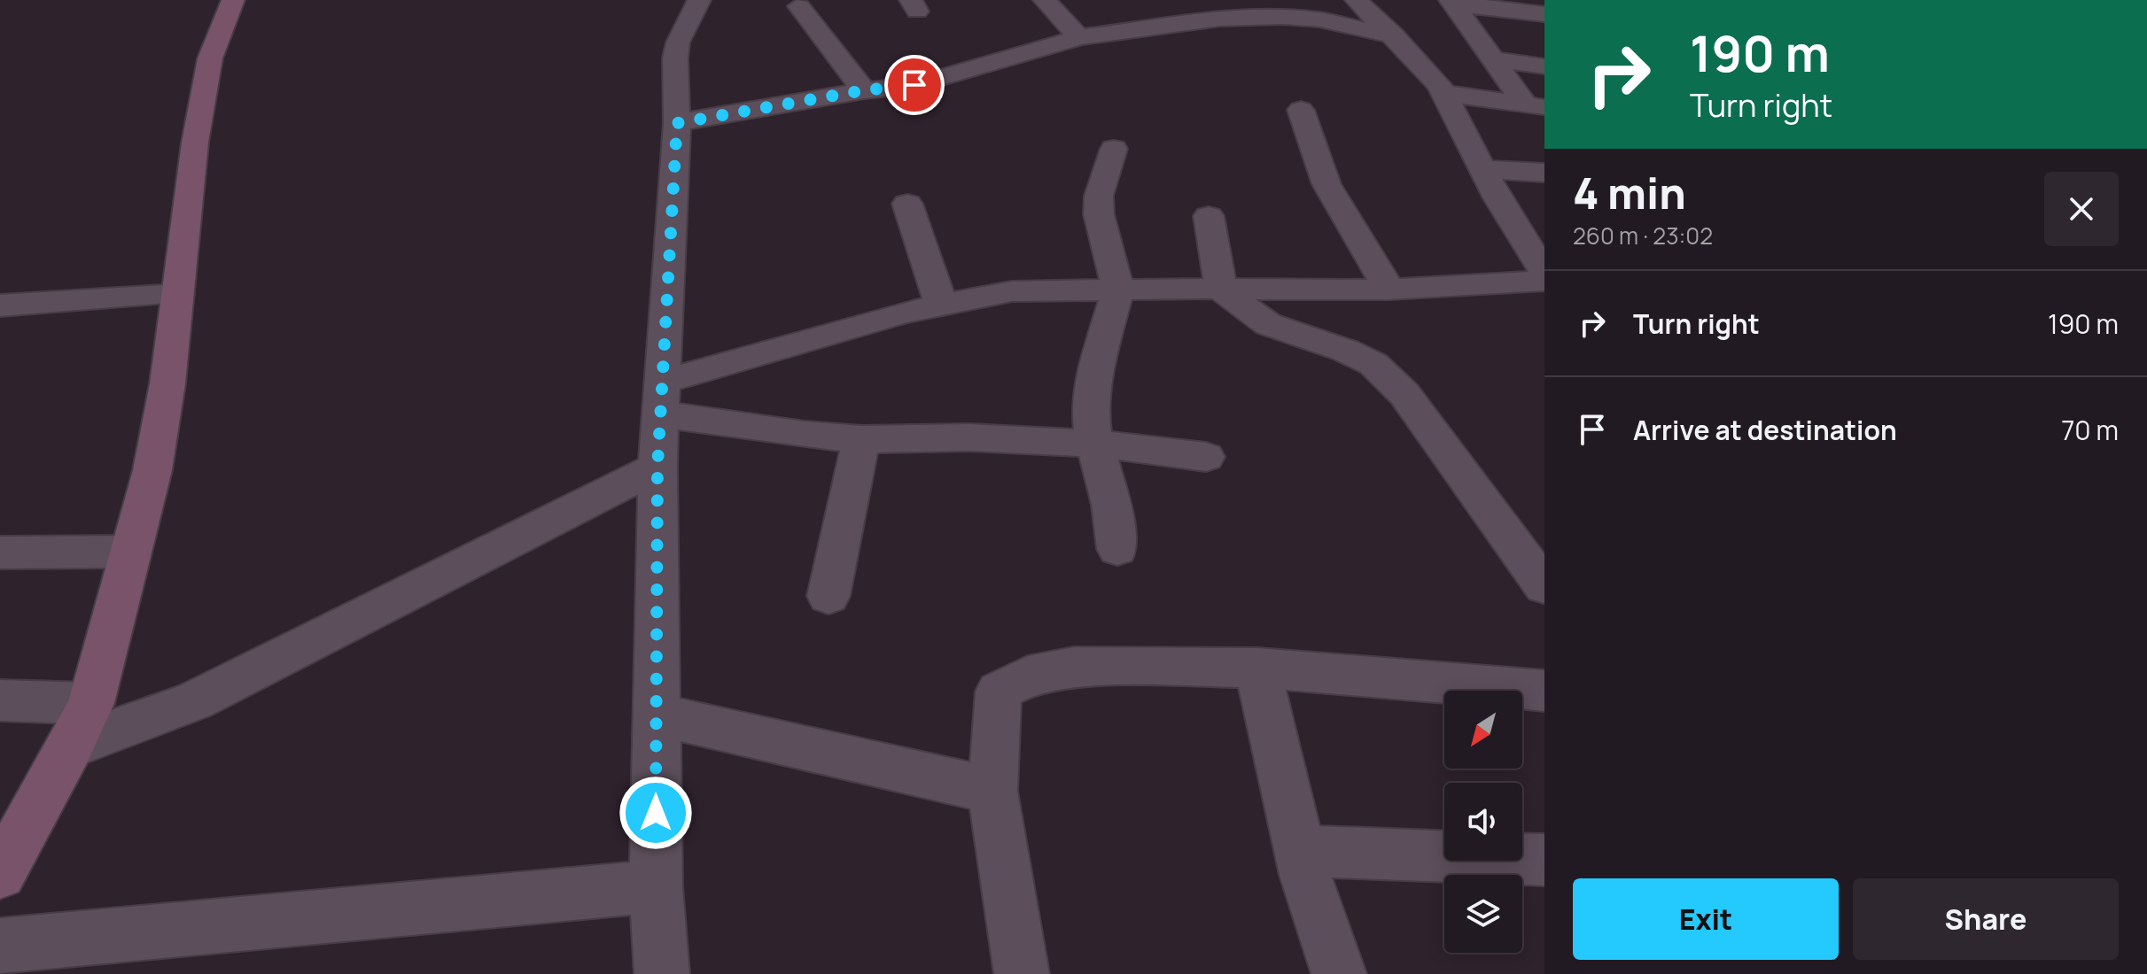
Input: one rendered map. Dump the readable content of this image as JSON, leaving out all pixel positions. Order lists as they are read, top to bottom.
{
  "north": "bottom left",
  "page": {
    "turn": ["190 m", "Turn right"],
    "heading": ["4 min", "260 m · 23:02"],
    "list": [
      {
        "name": "Turn right",
        "value": "190 m"
      },
      {
        "name": "Arrive at destination",
        "value": "70 m"
      }
    ],
    "buttons": ["Exit", "Share"]
  }
}
